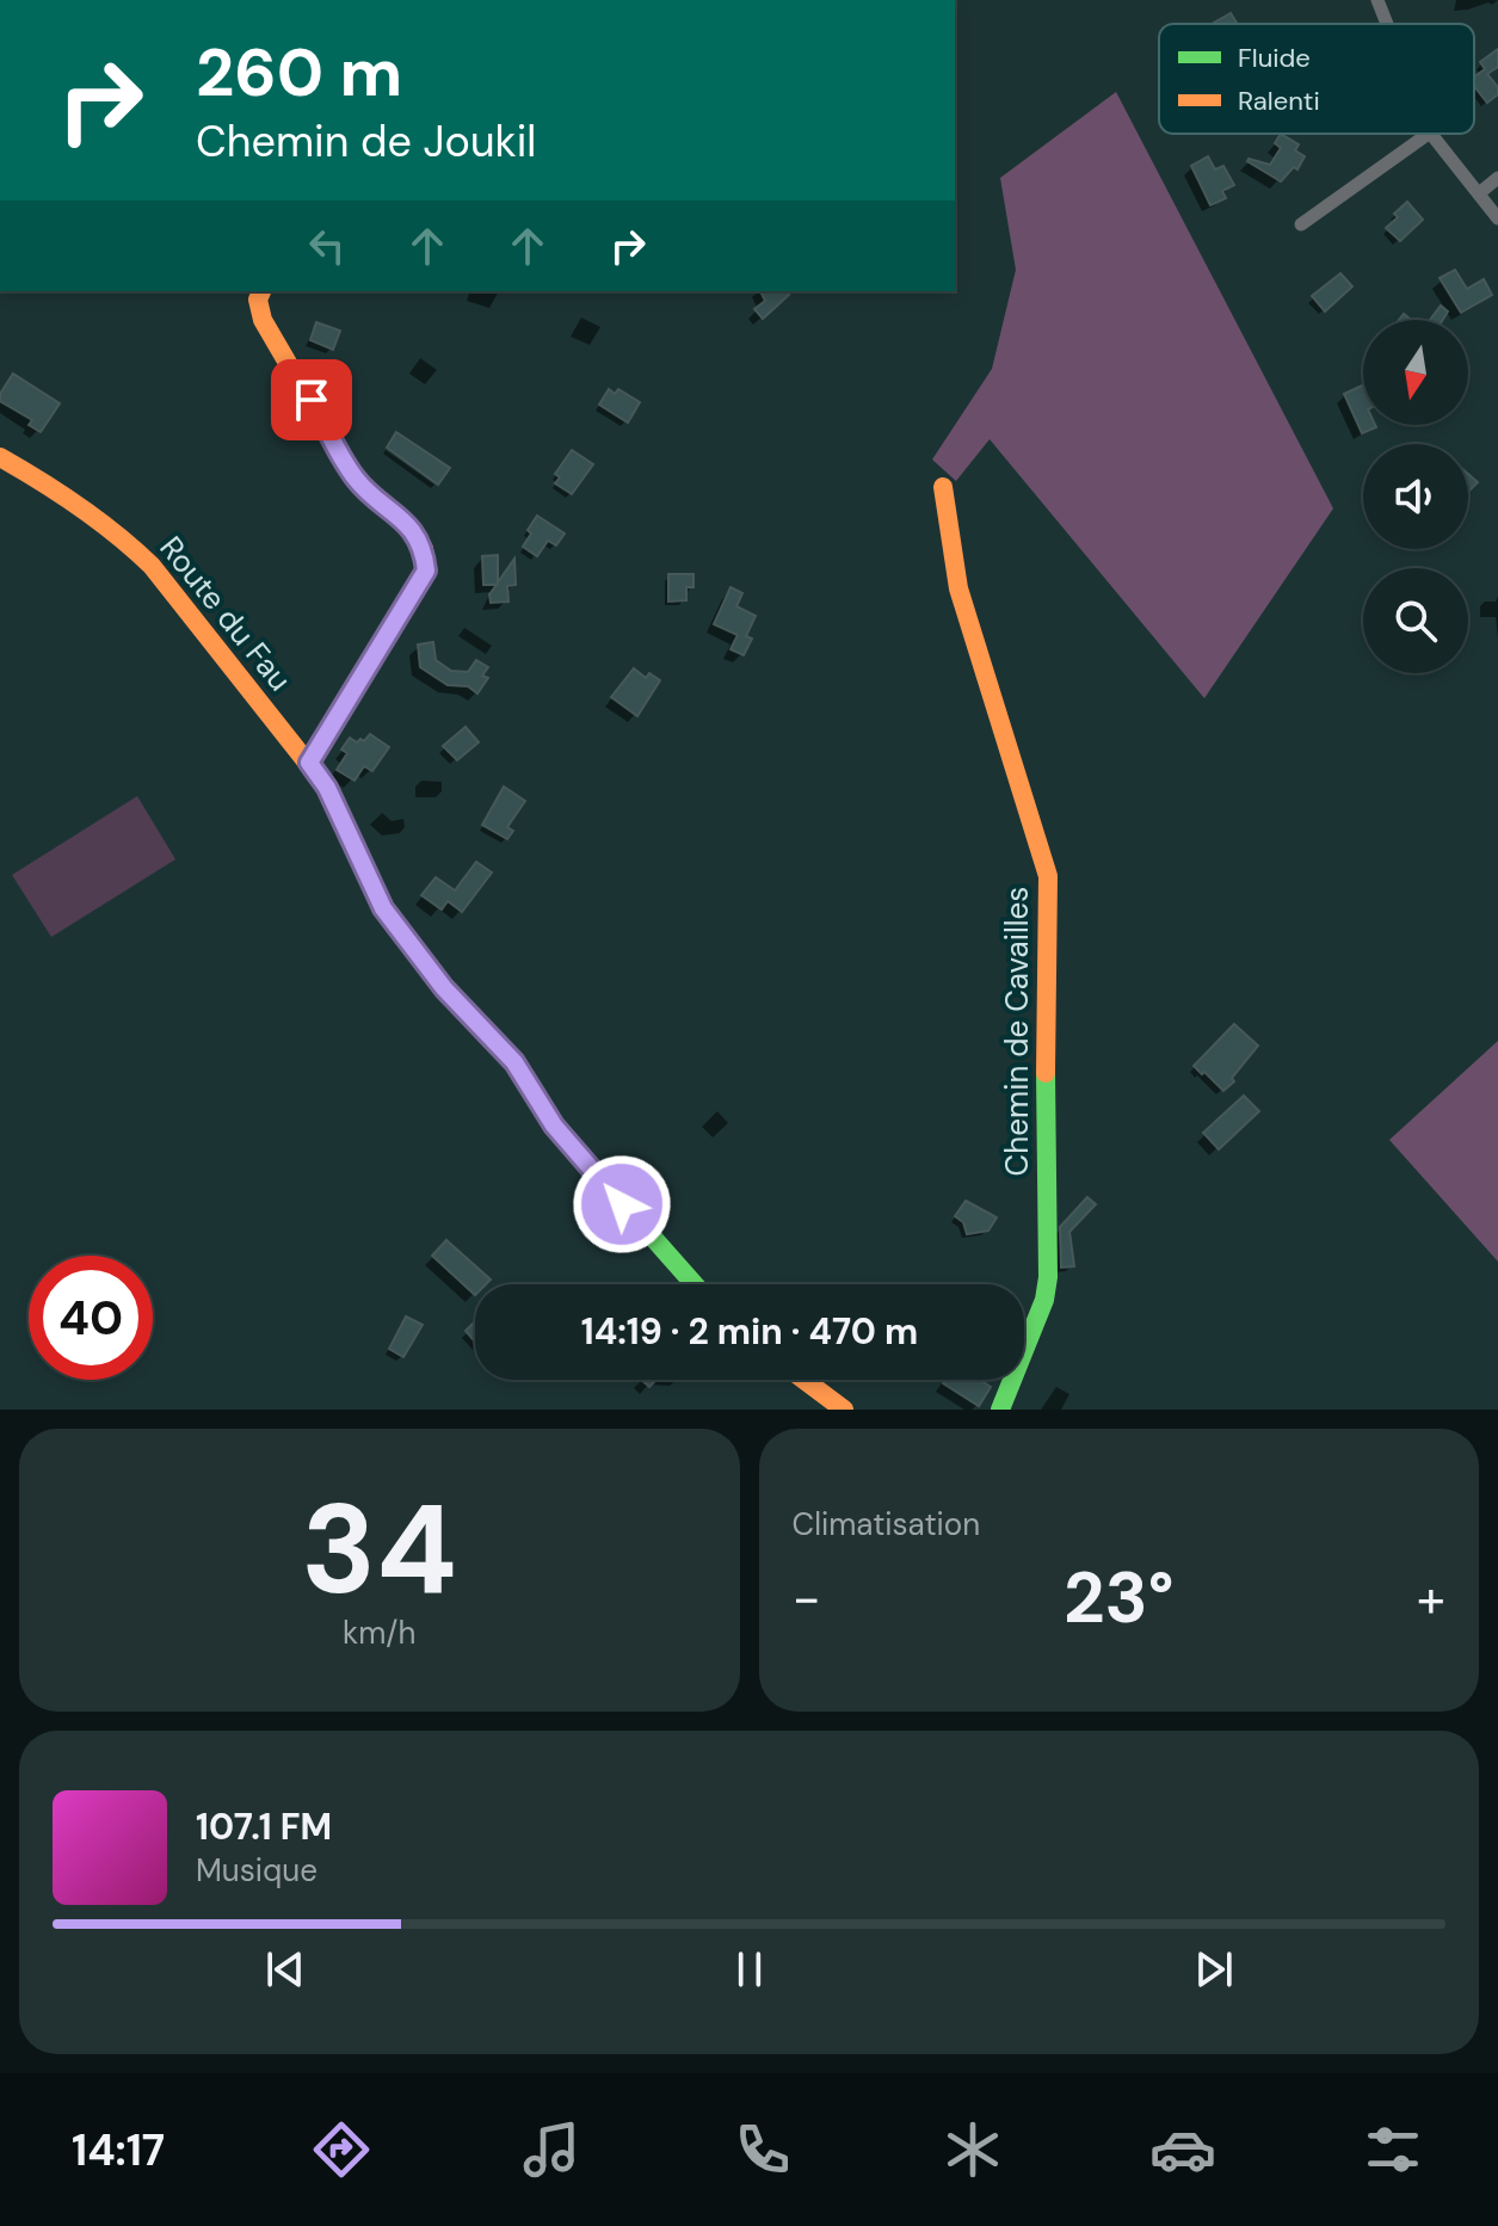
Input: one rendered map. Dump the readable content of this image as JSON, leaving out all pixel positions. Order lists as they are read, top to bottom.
{
  "streets": {
    "street": ["Route du Fau", "Chemin de Cavailles"]
  },
  "legend": ["Fluide", "Ralenti"],
  "north": "bottom",
  "page": {
    "turn": ["260 m", "Chemin de Joukil"],
    "limit": "40",
    "trip": "14:19 · 2 min · 470 m",
    "tile": [
      ["34", "km/h"],
      "Climatisation"
    ],
    "heat": ["−", "23°", "+"],
    "song": ["107.1 FM", "Musique"],
    "tabs": "14:17"
  }
}
